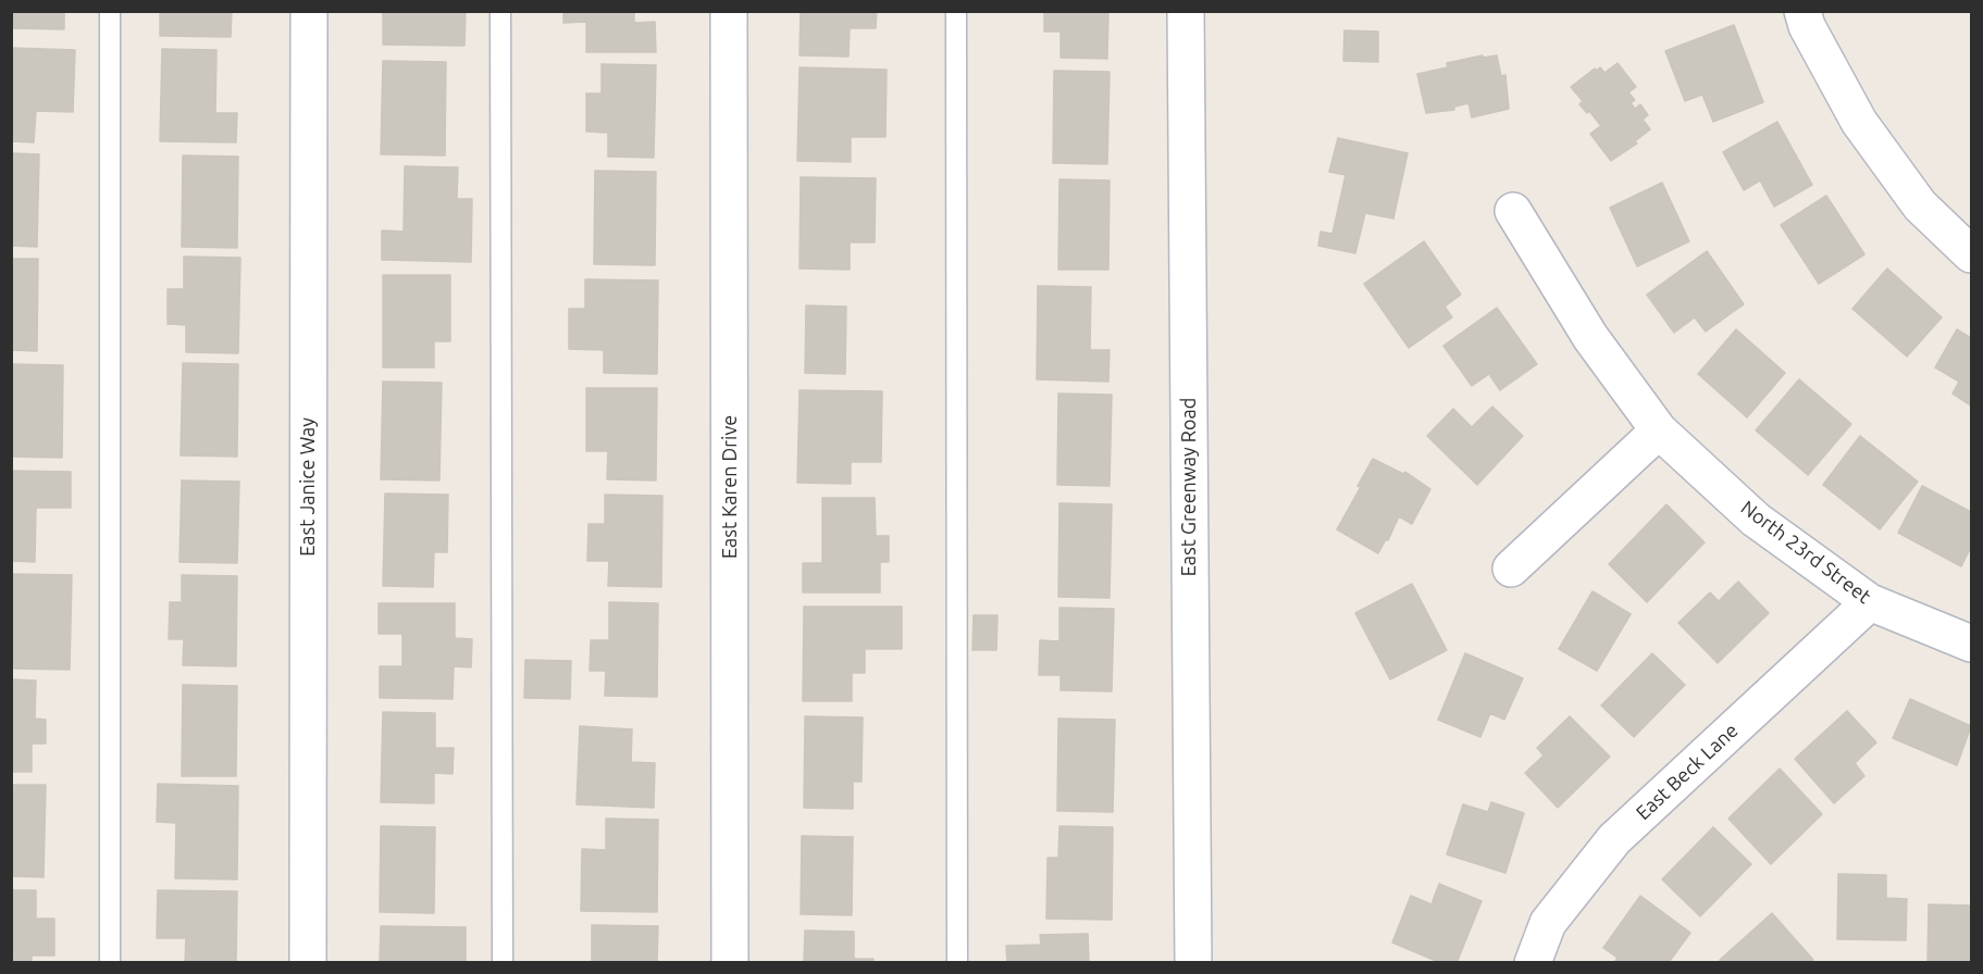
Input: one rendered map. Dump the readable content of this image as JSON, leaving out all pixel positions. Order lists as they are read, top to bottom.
{
  "streets": {
    "street": [
      "East Janice Way",
      "East Karen Drive",
      "East Greenway Road",
      "North 23rd Street",
      "East Beck Lane"
    ]
  },
  "crossings": [
    ["North 23rd Street", "East Beck Lane"]
  ]
}
